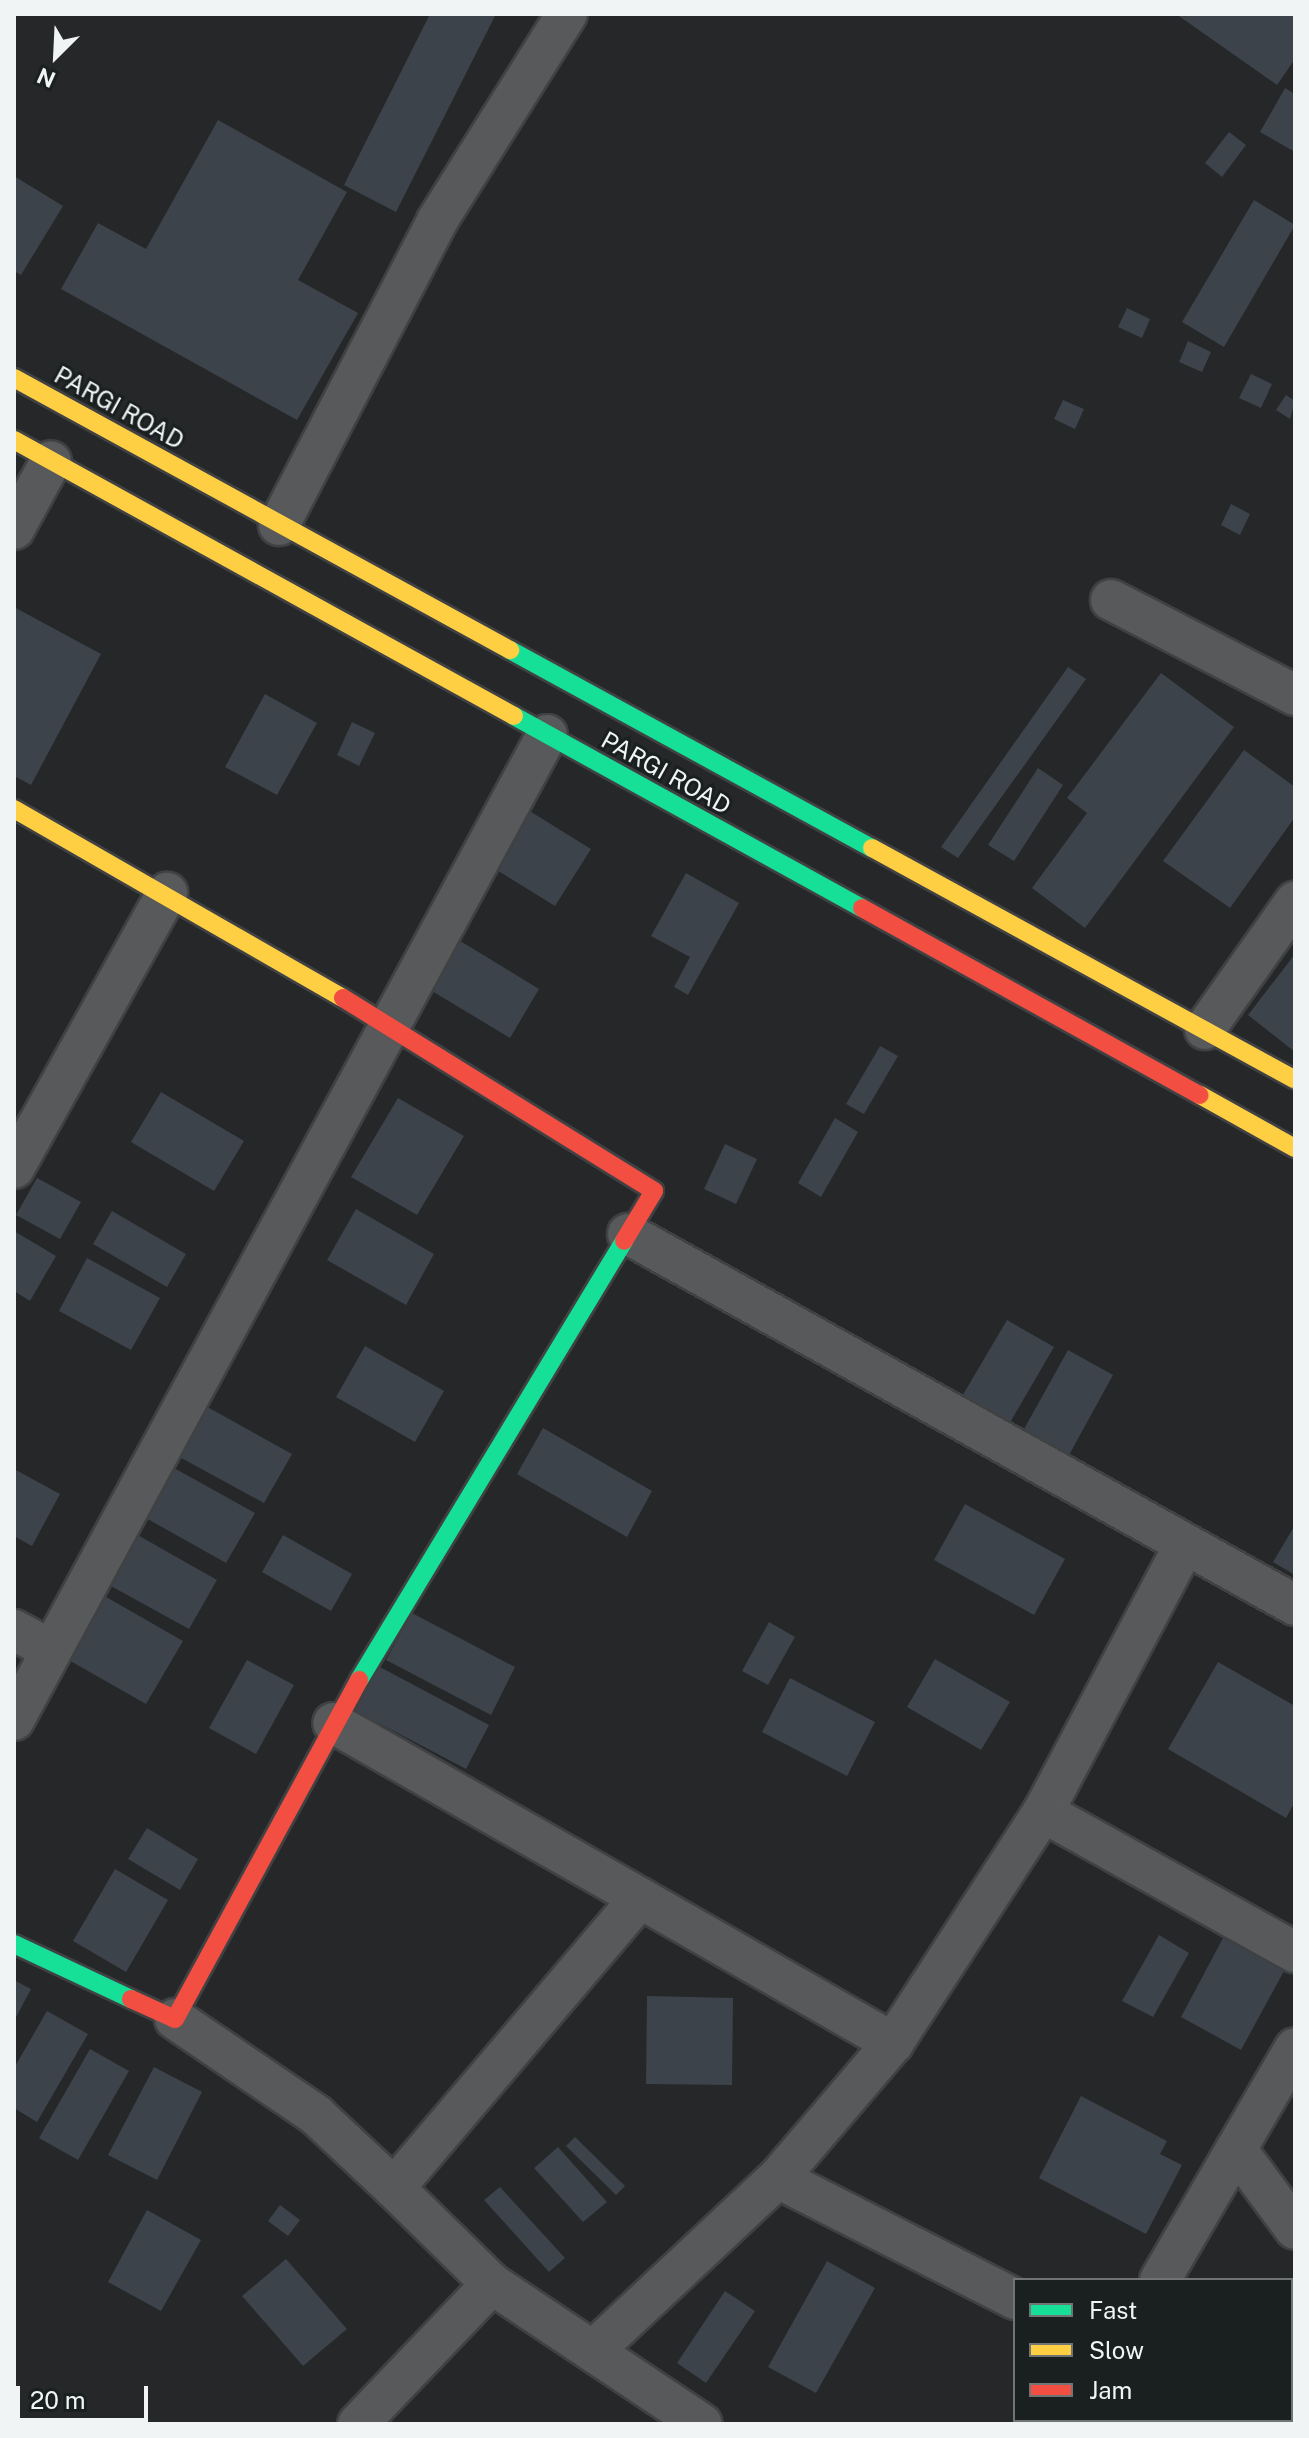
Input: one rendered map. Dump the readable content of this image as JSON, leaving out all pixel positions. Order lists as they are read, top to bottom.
{
  "streets": {
    "main road": ["PARGI ROAD"]
  },
  "legend": ["Fast", "Slow", "Jam"],
  "scale_bar": "20 m",
  "north": "bottom left"
}
